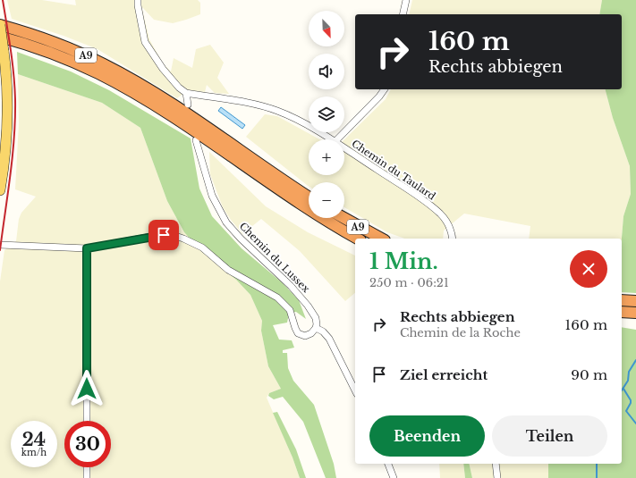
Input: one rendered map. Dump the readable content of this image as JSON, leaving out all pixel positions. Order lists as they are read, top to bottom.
{
  "streets": {
    "highway": ["A9"],
    "street": ["Chemin du Taulard", "Chemin du Lussex"]
  },
  "north": "bottom right",
  "page": {
    "map_buttons": ["+", "−"],
    "turn": ["160 m", "Rechts abbiegen"],
    "heading": ["1 Min.", "250 m · 06:21"],
    "list": [
      {
        "name": "Rechts abbiegen",
        "note": "Chemin de la Roche",
        "value": "160 m"
      },
      {
        "name": "Ziel erreicht",
        "value": "90 m"
      }
    ],
    "buttons": ["Beenden", "Teilen"],
    "speed": "24 km/h",
    "limit": "30"
  }
}
